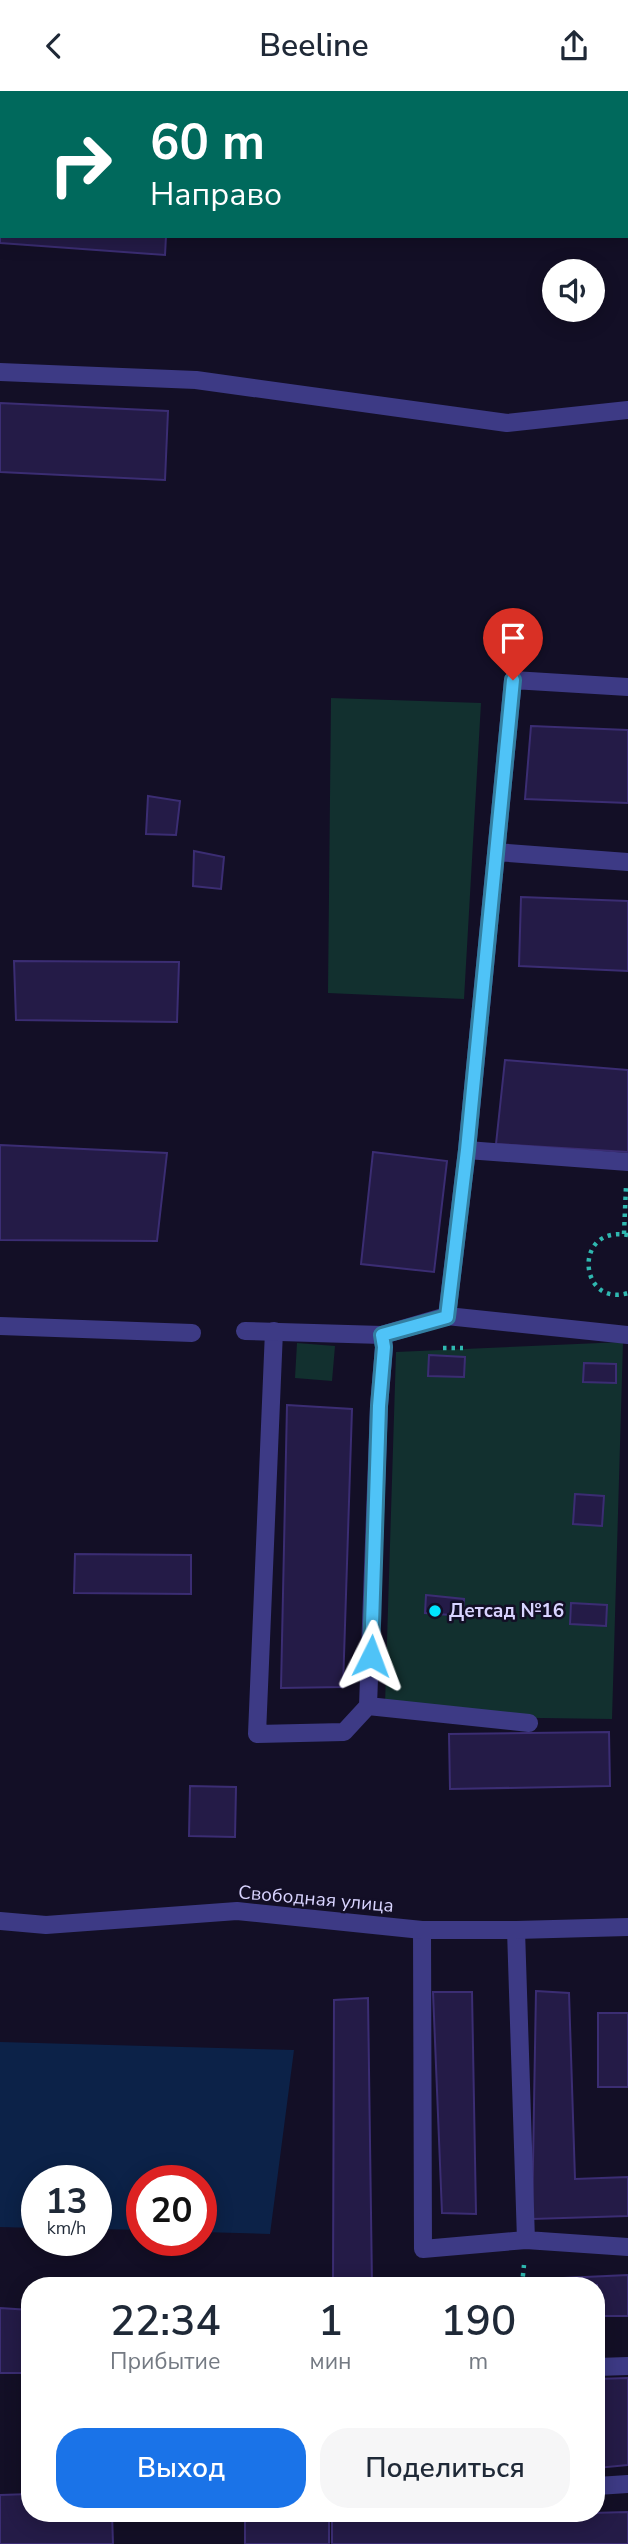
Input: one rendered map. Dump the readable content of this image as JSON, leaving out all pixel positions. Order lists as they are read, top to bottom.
{
  "streets": {
    "street": ["Свободная улица"]
  },
  "places": ["Детсад №16"],
  "page": {
    "header": "Beeline",
    "turn": ["60 m", "Направо"],
    "speed": "13 km/h",
    "limit": "20",
    "eta": [
      "22:34",
      "Прибытие",
      "1",
      "мин",
      "190",
      "m"
    ],
    "buttons": ["Выход", "Поделиться"]
  }
}
